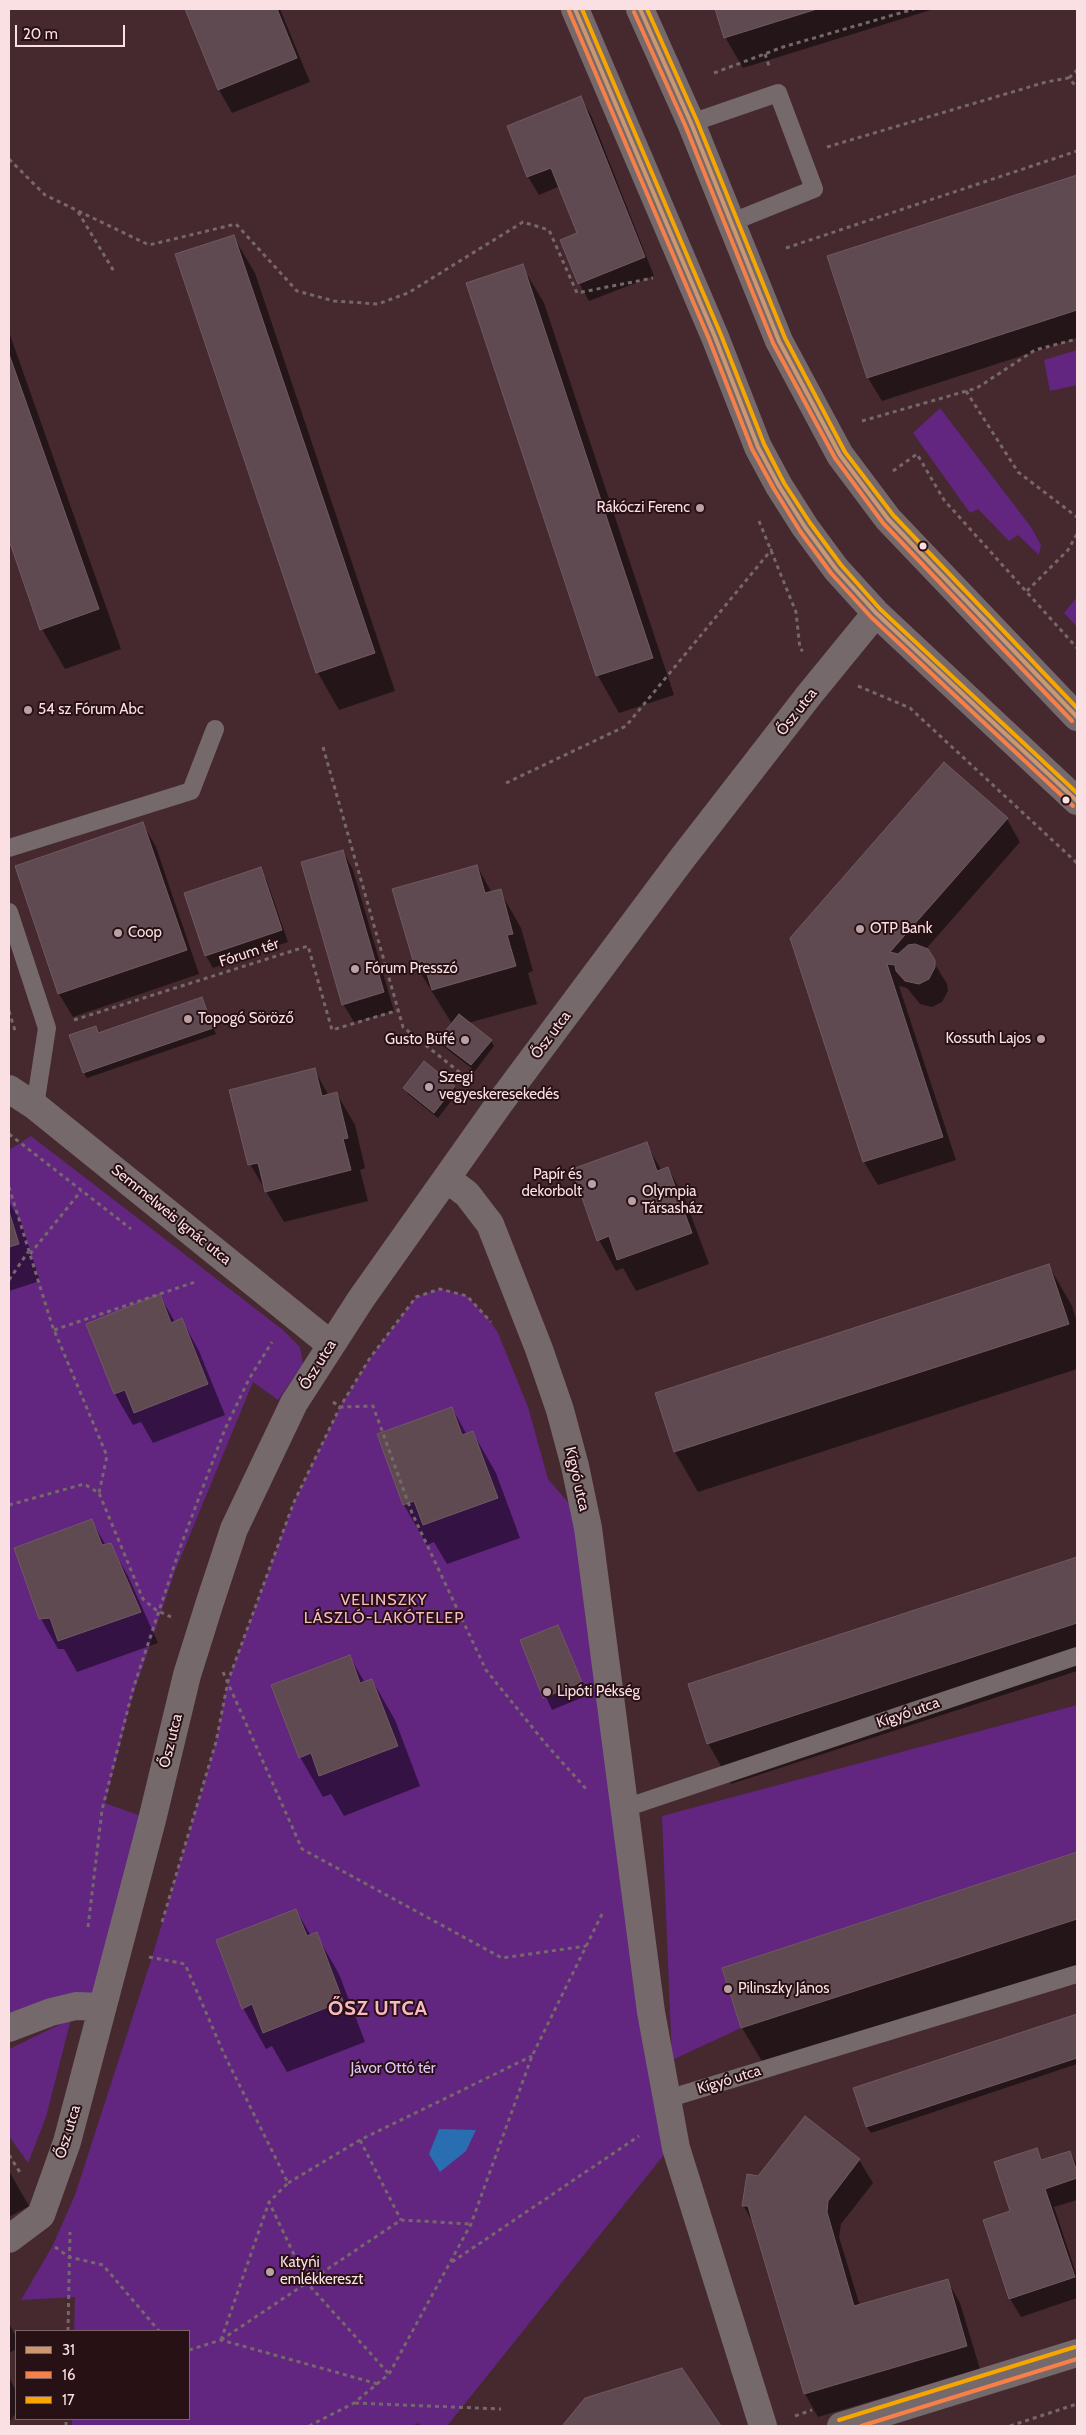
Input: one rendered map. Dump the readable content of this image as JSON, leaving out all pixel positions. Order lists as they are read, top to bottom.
{
  "streets": {
    "street": ["Ősz utca", "Semmelweis Ignác utca", "Kígyó utca"],
    "path": ["Fórum tér"]
  },
  "crossings": [
    ["Ősz utca", "Semmelweis Ignác utca"],
    ["Ősz utca", "Kígyó utca"]
  ],
  "districts": ["VELINSZKY LÁSZLÓ-LAKÓTELEP", "ŐSZ UTCA"],
  "parks": ["Jávor Ottó tér"],
  "places": [
    "Rákóczi Ferenc",
    "54 sz Fórum Abc",
    "OTP Bank",
    "Coop",
    "Fórum Presszó",
    "Topogó Söröző",
    "Kossuth Lajos",
    "Gusto Büfé",
    "Szegi vegyeskeresekedés",
    "Papír és dekorbolt",
    "Olympia Társasház",
    "Lipóti Pékség",
    "Pilinszky János",
    "Katyńi emlékkereszt"
  ],
  "lines": ["transit line 31", "transit line 17", "transit line 16"],
  "legend": ["31", "16", "17"],
  "scale_bar": "20 m"
}
